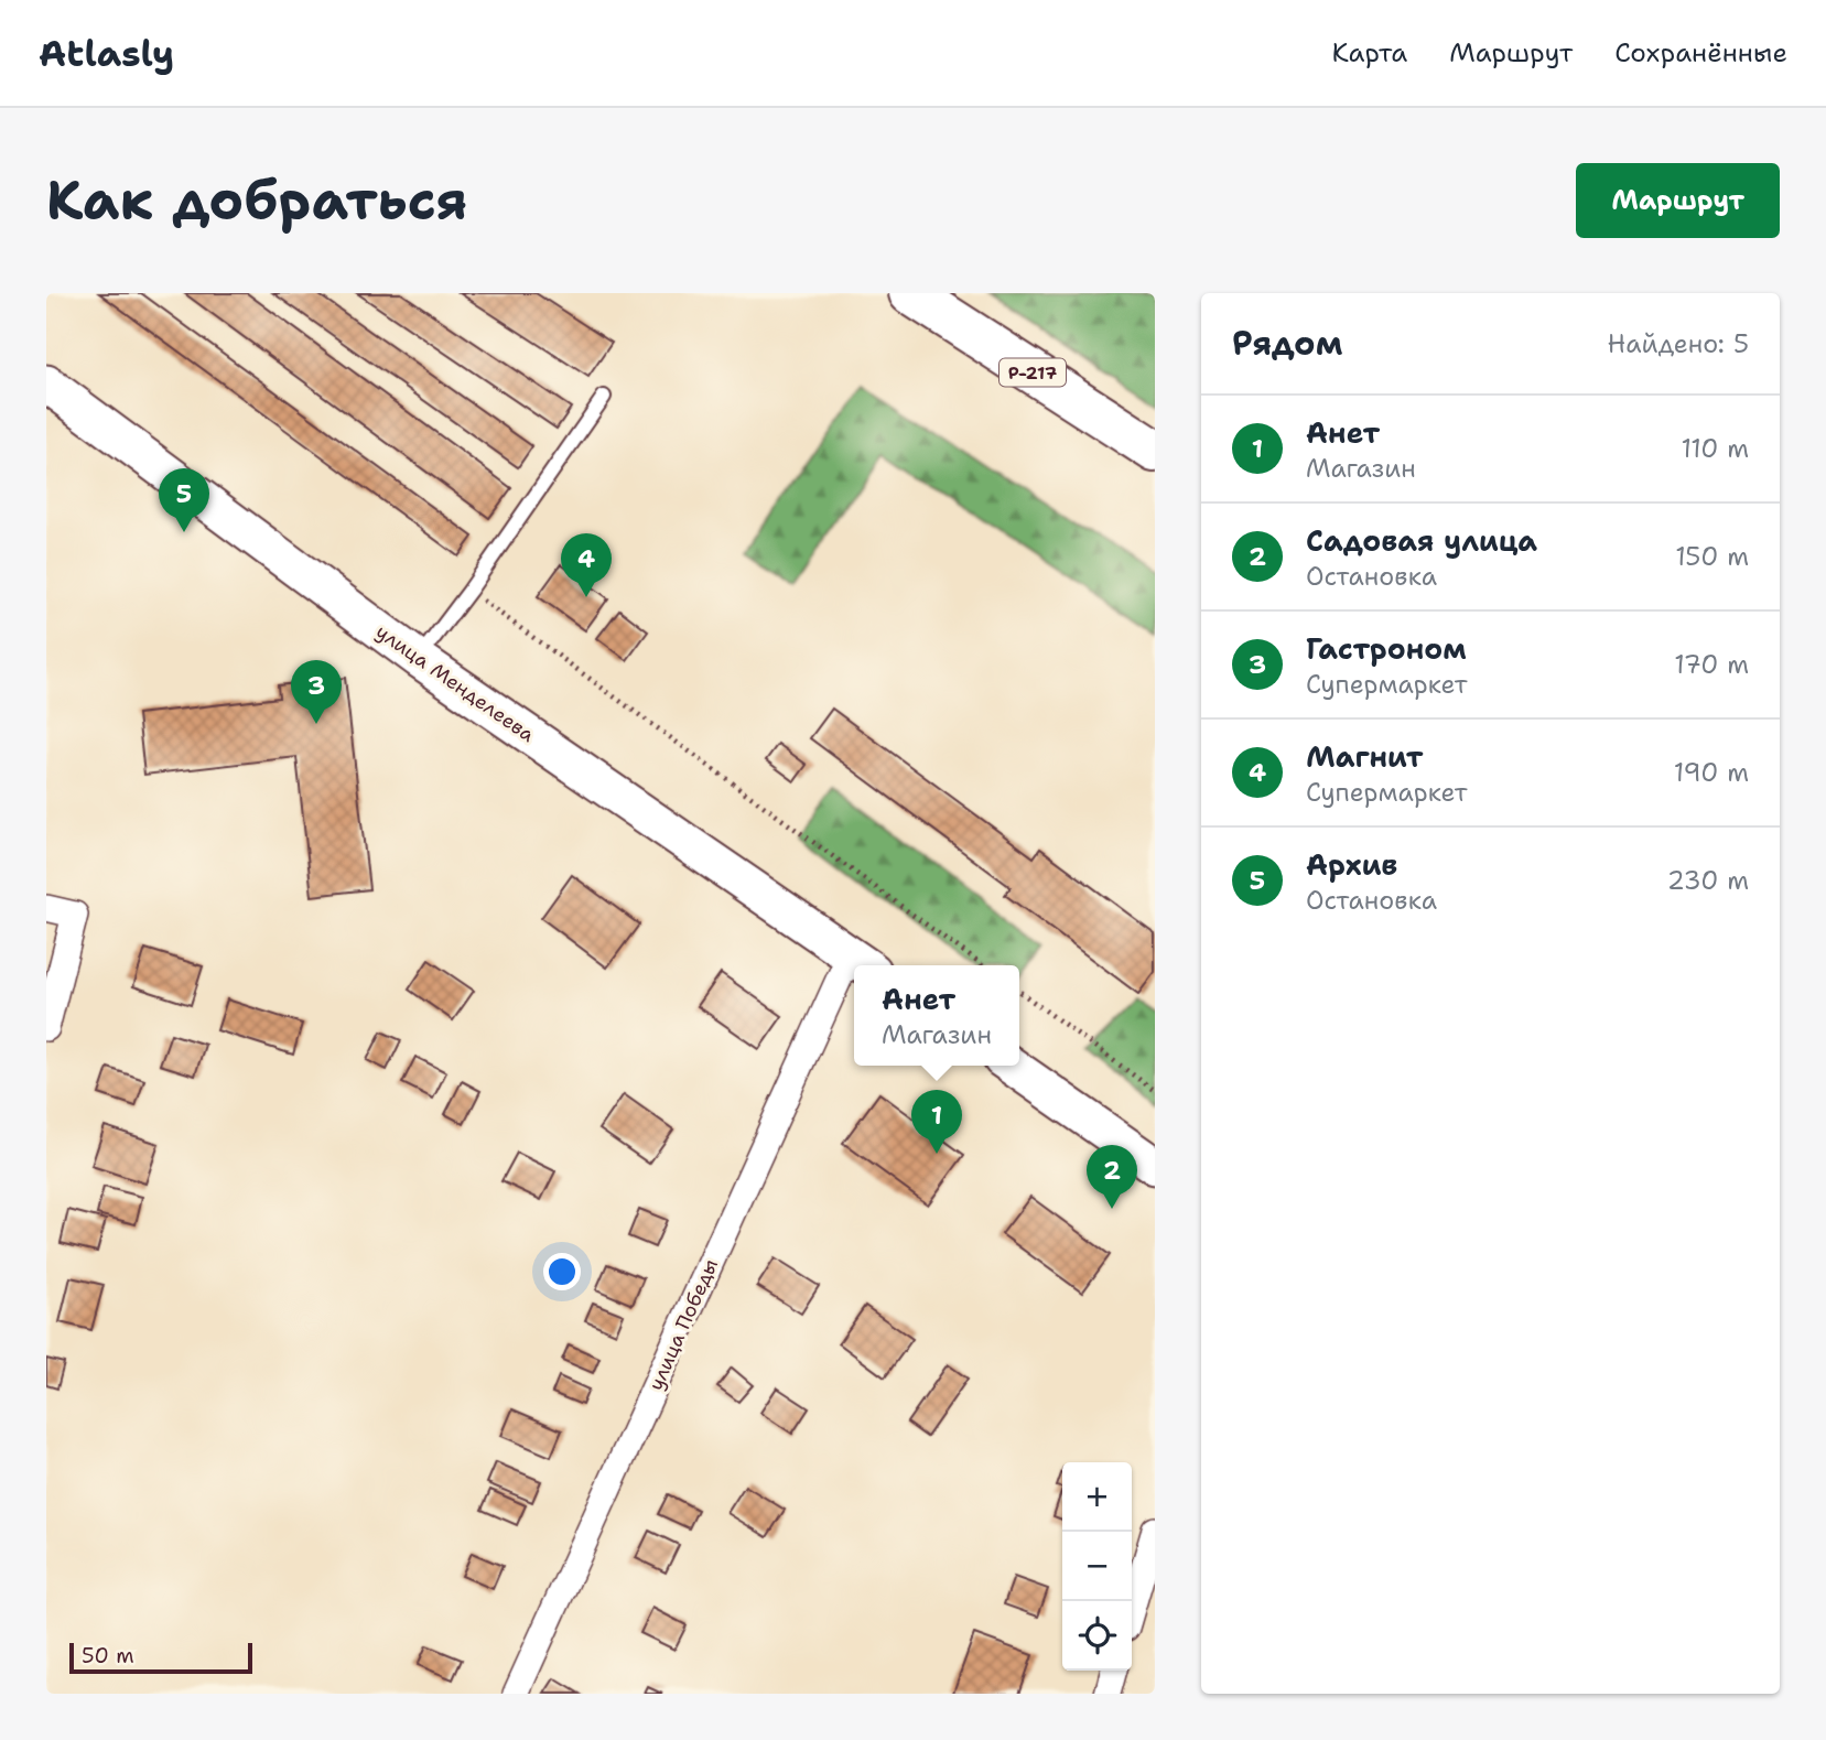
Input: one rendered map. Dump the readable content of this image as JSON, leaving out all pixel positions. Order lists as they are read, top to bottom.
{
  "streets": {
    "highway": ["Р-217"],
    "main road": ["улица Менделеева"],
    "street": ["улица Победы"]
  },
  "scale_bar": "50 m",
  "page": {
    "header": "Atlasly",
    "nav": ["Карта", "Маршрут", "Сохранённые"],
    "buttons": "Маршрут",
    "title": "Как добраться",
    "heading": ["Рядом", "Найдено: 5"],
    "list": [
      {
        "mark": "1",
        "name": "Анет",
        "note": "Магазин",
        "value": "110 m"
      },
      {
        "mark": "2",
        "name": "Садовая улица",
        "note": "Остановка",
        "value": "150 m"
      },
      {
        "mark": "3",
        "name": "Гастроном",
        "note": "Супермаркет",
        "value": "170 m"
      },
      {
        "mark": "4",
        "name": "Магнит",
        "note": "Супермаркет",
        "value": "190 m"
      },
      {
        "mark": "5",
        "name": "Архив",
        "note": "Остановка",
        "value": "230 m"
      }
    ],
    "pins": [
      "5",
      "4",
      "3",
      "1",
      "2"
    ],
    "popup": ["Анет", "Магазин"],
    "map_buttons": ["+", "−"],
    "scale": "50 m"
  }
}
